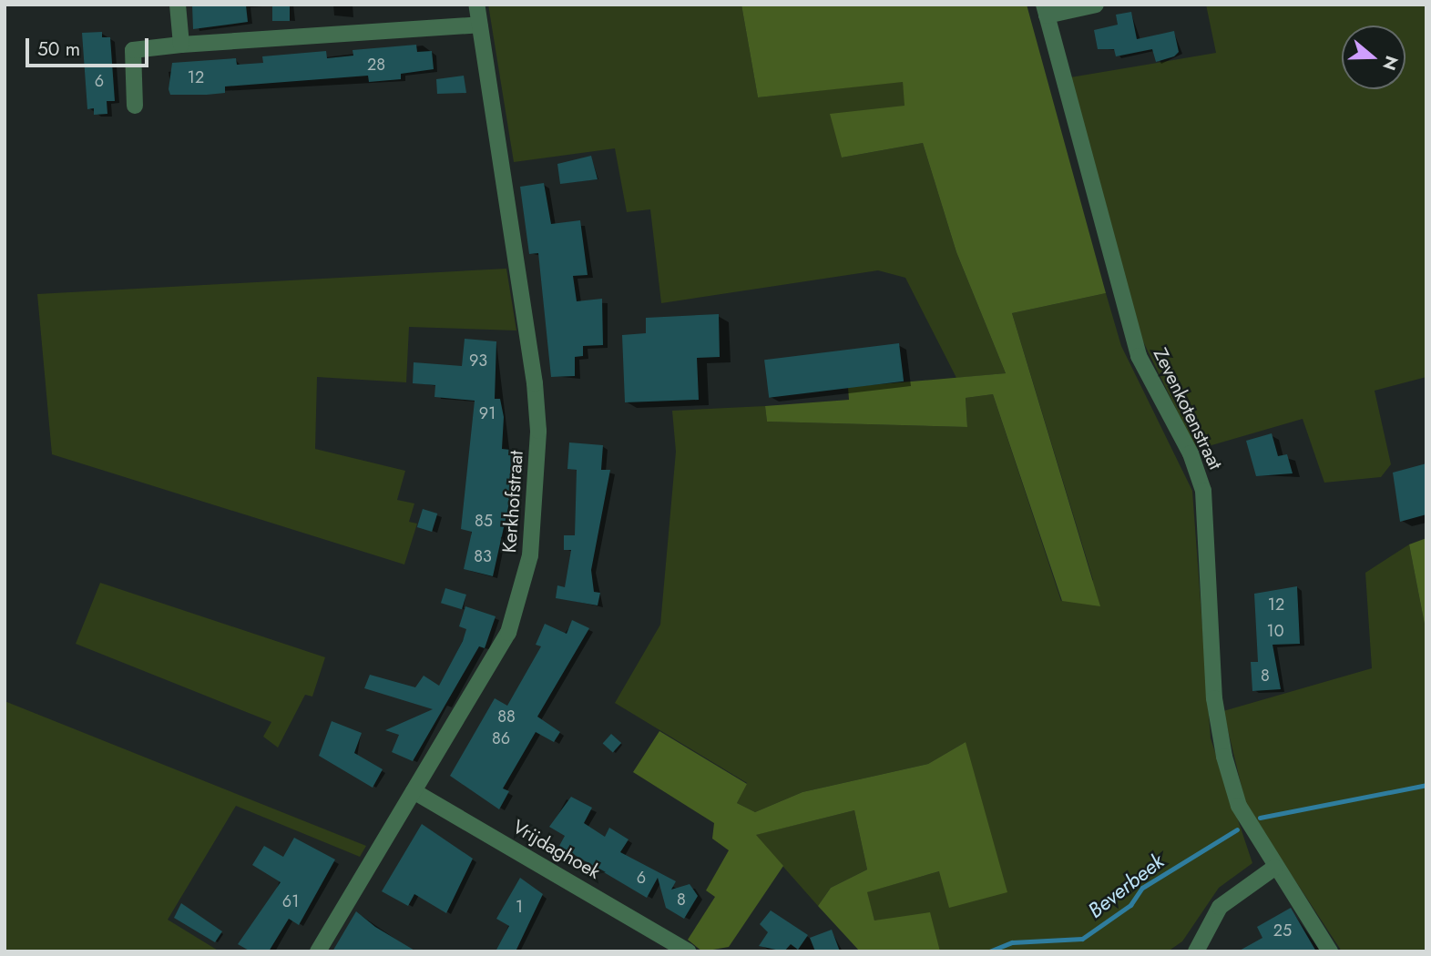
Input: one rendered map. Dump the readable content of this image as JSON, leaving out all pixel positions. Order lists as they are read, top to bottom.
{
  "streets": {
    "street": ["Zevenkotenstraat", "Kerkhofstraat", "Vrijdaghoek"]
  },
  "crossings": [
    ["Kerkhofstraat", "Vrijdaghoek"]
  ],
  "water": ["Beverbeek"],
  "house_numbers": [
    "28",
    "12",
    "6",
    "93",
    "91",
    "85",
    "83",
    "12",
    "10",
    "8",
    "88",
    "86",
    "6",
    "8",
    "61",
    "1",
    "25"
  ],
  "scale_bar": "50 m",
  "north": "right"
}
